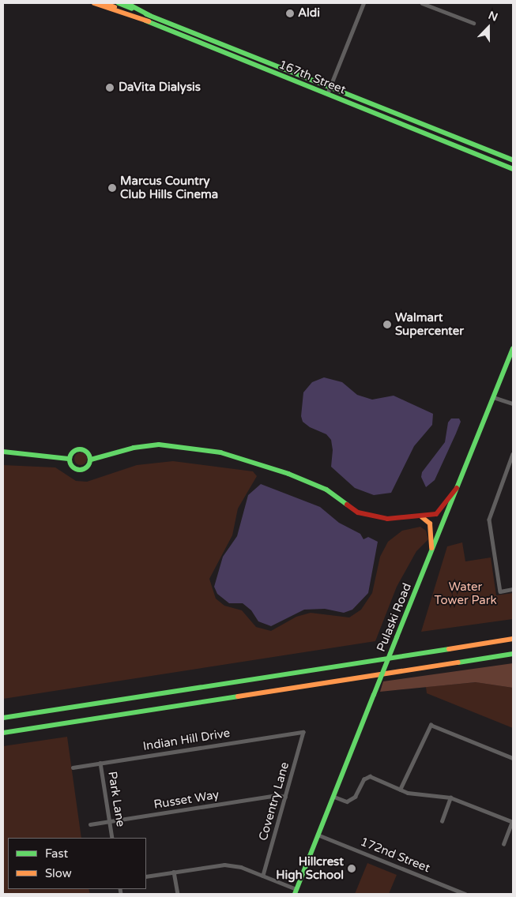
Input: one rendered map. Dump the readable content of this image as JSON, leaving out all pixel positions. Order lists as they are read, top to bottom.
{
  "streets": {
    "main road": ["167th Street", "Pulaski Road"],
    "street": [
      "Indian Hill Drive",
      "Park Lane",
      "Russet Way",
      "Coventry Lane",
      "172nd Street"
    ]
  },
  "crossings": [
    ["Pulaski Road", "172nd Street"],
    ["Indian Hill Drive", "Park Lane"],
    ["Indian Hill Drive", "Coventry Lane"],
    ["Park Lane", "Russet Way"],
    ["Russet Way", "Coventry Lane"]
  ],
  "parks": ["Water Tower Park"],
  "places": [
    "Aldi",
    "DaVita Dialysis",
    "Marcus Country Club Hills Cinema",
    "Walmart Supercenter",
    "Hillcrest High School"
  ],
  "legend": ["Fast", "Slow"],
  "north": "top"
}
